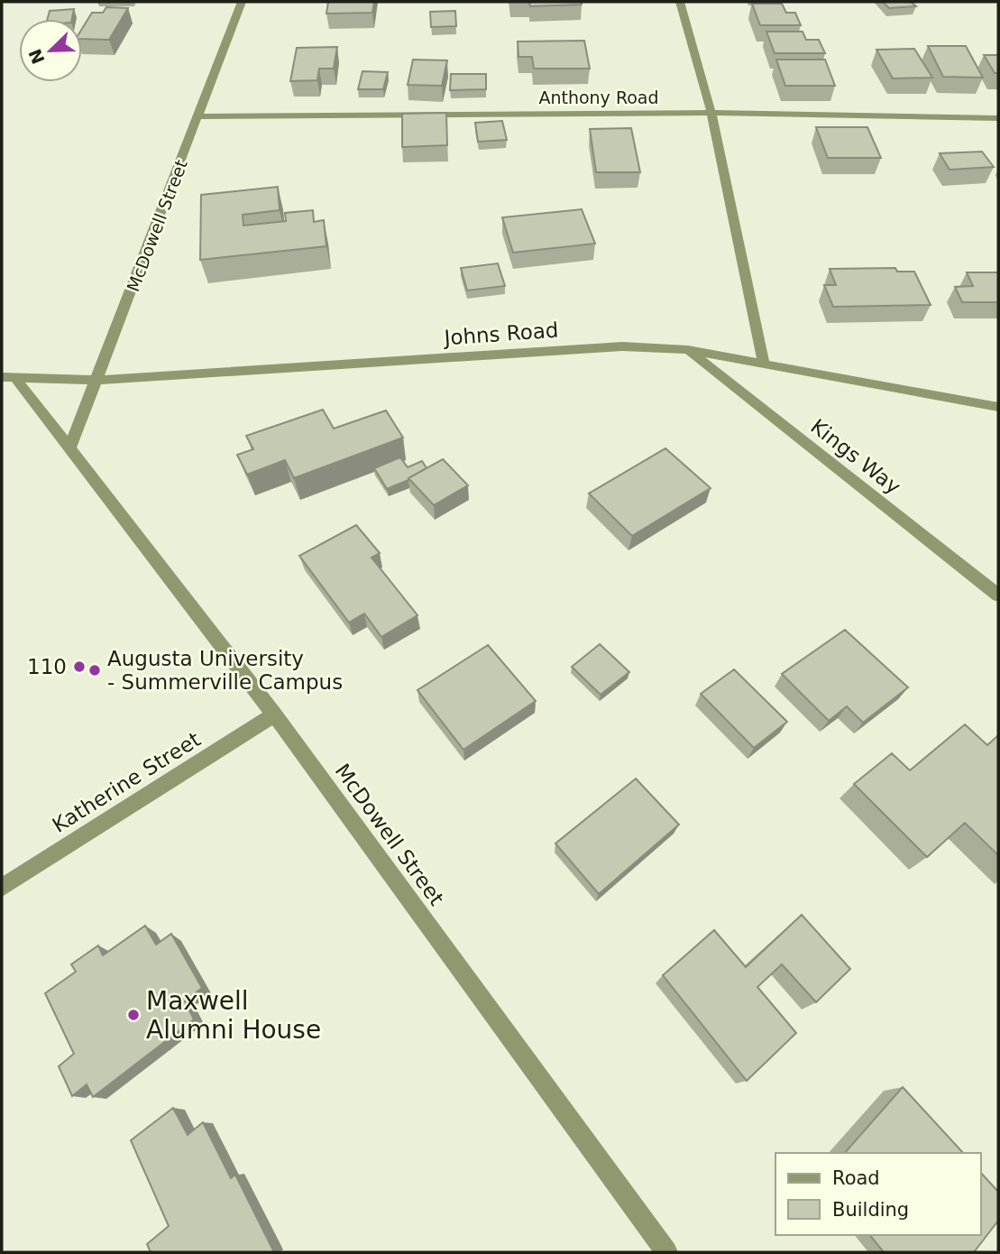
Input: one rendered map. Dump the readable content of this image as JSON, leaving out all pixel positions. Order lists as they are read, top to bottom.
{
  "streets": {
    "street": [
      "Anthony Road",
      "McDowell Street",
      "Johns Road",
      "Kings Way",
      "Katherine Street"
    ]
  },
  "crossings": [
    ["Anthony Road", "McDowell Street"],
    ["McDowell Street", "Johns Road"],
    ["McDowell Street", "Katherine Street"],
    ["Johns Road", "Kings Way"]
  ],
  "places": ["110", "Augusta University - Summerville Campus", "Maxwell Alumni House"],
  "legend": ["Road", "Building"],
  "north": "bottom left"
}
